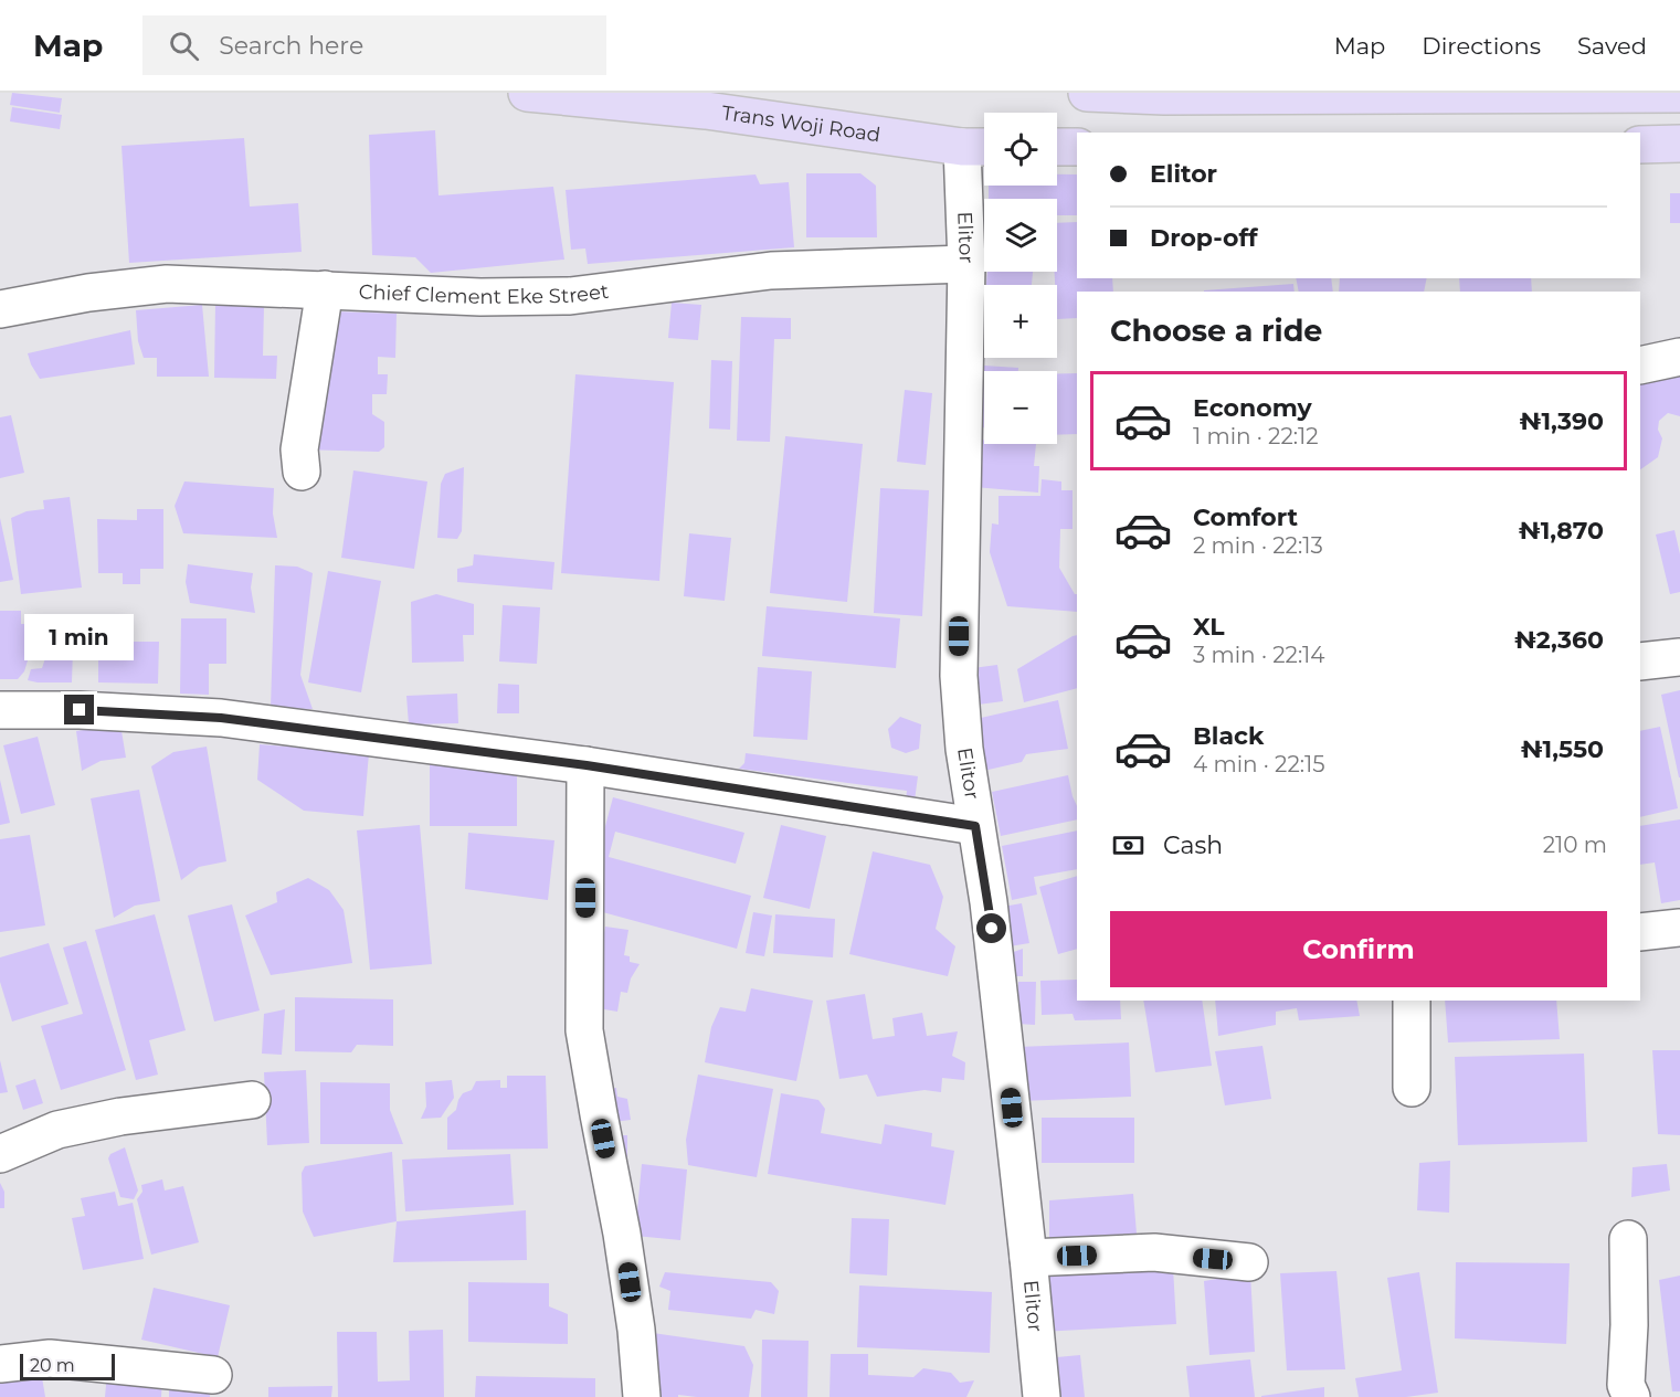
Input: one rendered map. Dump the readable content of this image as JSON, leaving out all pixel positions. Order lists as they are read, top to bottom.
{
  "streets": {
    "main road": ["Trans Woji Road"],
    "street": ["Elitor", "Chief Clement Eke Street"]
  },
  "crossings": [
    ["Trans Woji Road", "Elitor"],
    ["Elitor", "Chief Clement Eke Street"]
  ],
  "scale_bar": "20 m",
  "page": {
    "header": "Map",
    "search": "Search here",
    "nav": ["Map", "Directions", "Saved"],
    "map_buttons": ["+", "−"],
    "banner": ["Elitor", "Drop-off"],
    "heading": "Choose a ride",
    "list": [
      {
        "name": "Economy",
        "note": "1 min · 22:12",
        "value": "₦1,390"
      },
      {
        "name": "Comfort",
        "note": "2 min · 22:13",
        "value": "₦1,870"
      },
      {
        "name": "XL",
        "note": "3 min · 22:14",
        "value": "₦2,360"
      },
      {
        "name": "Black",
        "note": "4 min · 22:15",
        "value": "₦1,550"
      }
    ],
    "bubble": "1 min",
    "pay": ["Cash", "210 m"],
    "buttons": "Confirm",
    "scale": "20 m"
  }
}
